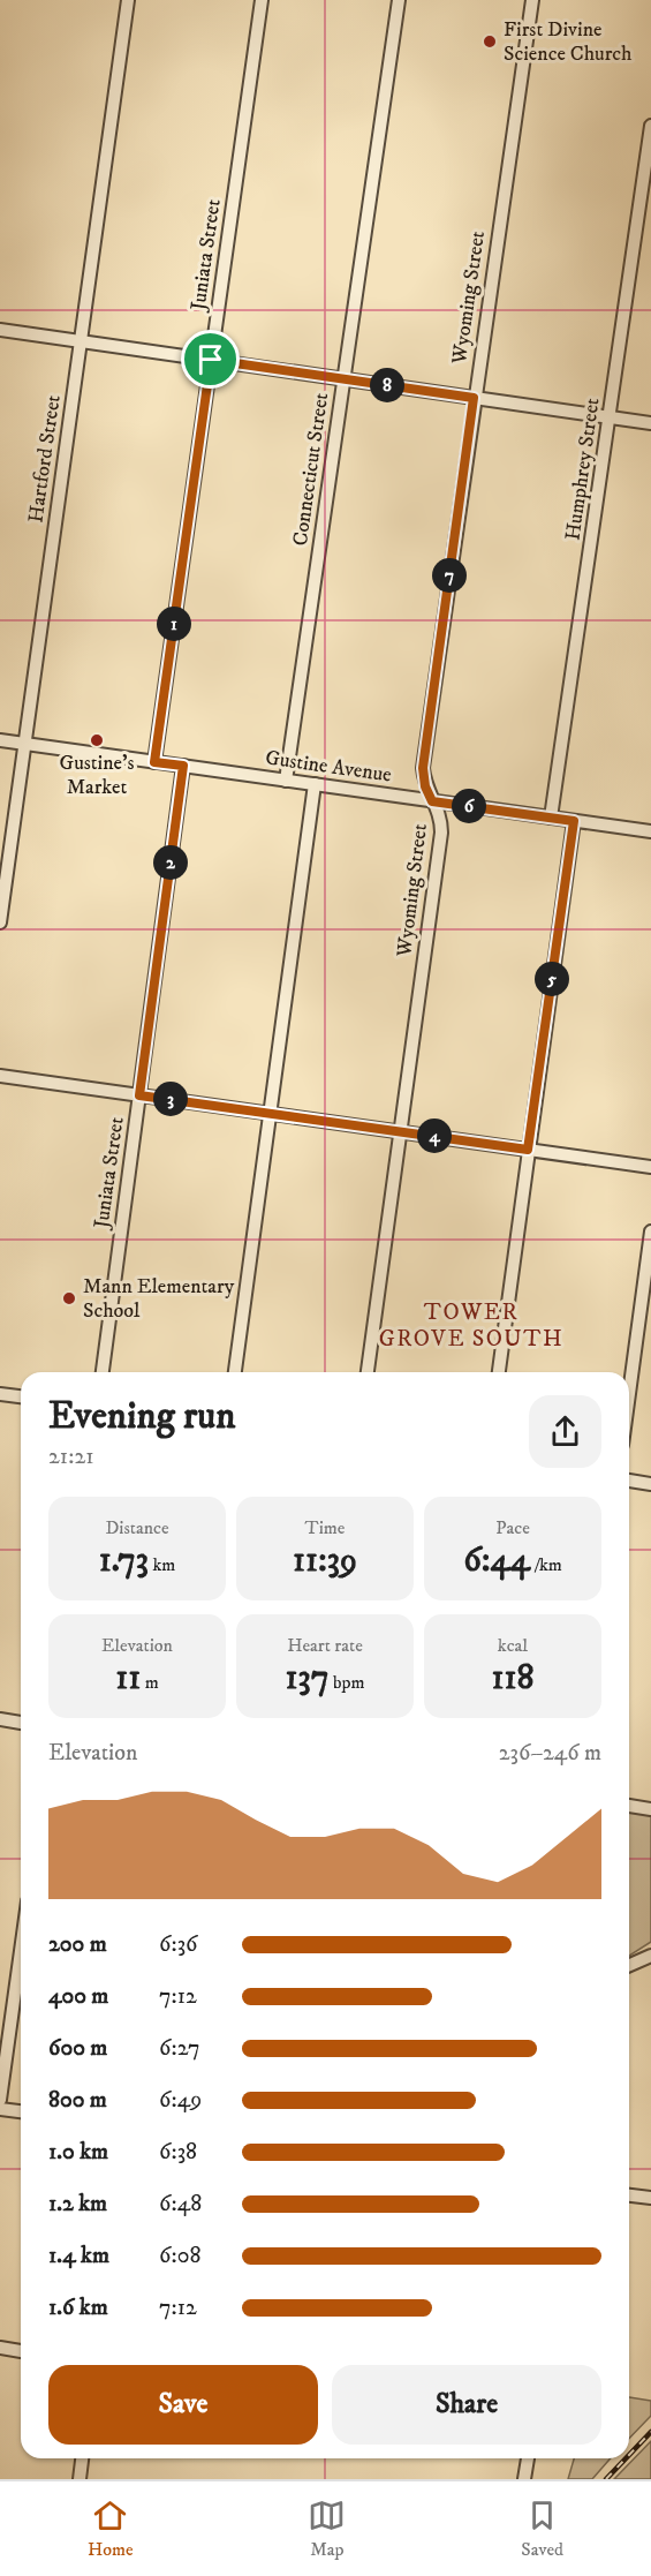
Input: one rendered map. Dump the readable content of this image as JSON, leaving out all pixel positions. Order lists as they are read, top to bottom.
{
  "streets": {
    "street": [
      "Juniata Street",
      "Wyoming Street",
      "Hartford Street",
      "Connecticut Street",
      "Humphrey Street",
      "Gustine Avenue"
    ]
  },
  "crossings": [
    ["Juniata Street", "Gustine Avenue"],
    ["Wyoming Street", "Gustine Avenue"],
    ["Hartford Street", "Gustine Avenue"],
    ["Connecticut Street", "Gustine Avenue"],
    ["Humphrey Street", "Gustine Avenue"]
  ],
  "districts": ["TOWER GROVE SOUTH"],
  "places": ["First Divine Science Church", "Gustine's Market", "Mann Elementary School"],
  "page": {
    "pins": [
      "8",
      "7",
      "1",
      "6",
      "2",
      "5",
      "3",
      "4"
    ],
    "heading": ["Evening run", "21:21"],
    "stats": [
      ["Distance", "1.73 km"],
      ["Time", "11:39"],
      ["Pace", "6:44 /km"],
      ["Elevation", "11 m"],
      ["Heart rate", "137 bpm"],
      ["kcal", "118"]
    ],
    "chart": ["Elevation", "236–246 m"],
    "list": [
      {
        "name": "200 m",
        "note": "6:36"
      },
      {
        "name": "400 m",
        "note": "7:12"
      },
      {
        "name": "600 m",
        "note": "6:27"
      },
      {
        "name": "800 m",
        "note": "6:49"
      },
      {
        "name": "1.0 km",
        "note": "6:38"
      },
      {
        "name": "1.2 km",
        "note": "6:48"
      },
      {
        "name": "1.4 km",
        "note": "6:08"
      },
      {
        "name": "1.6 km",
        "note": "7:12"
      }
    ],
    "buttons": ["Save", "Share"],
    "tabs": ["Home", "Map", "Saved"]
  }
}
